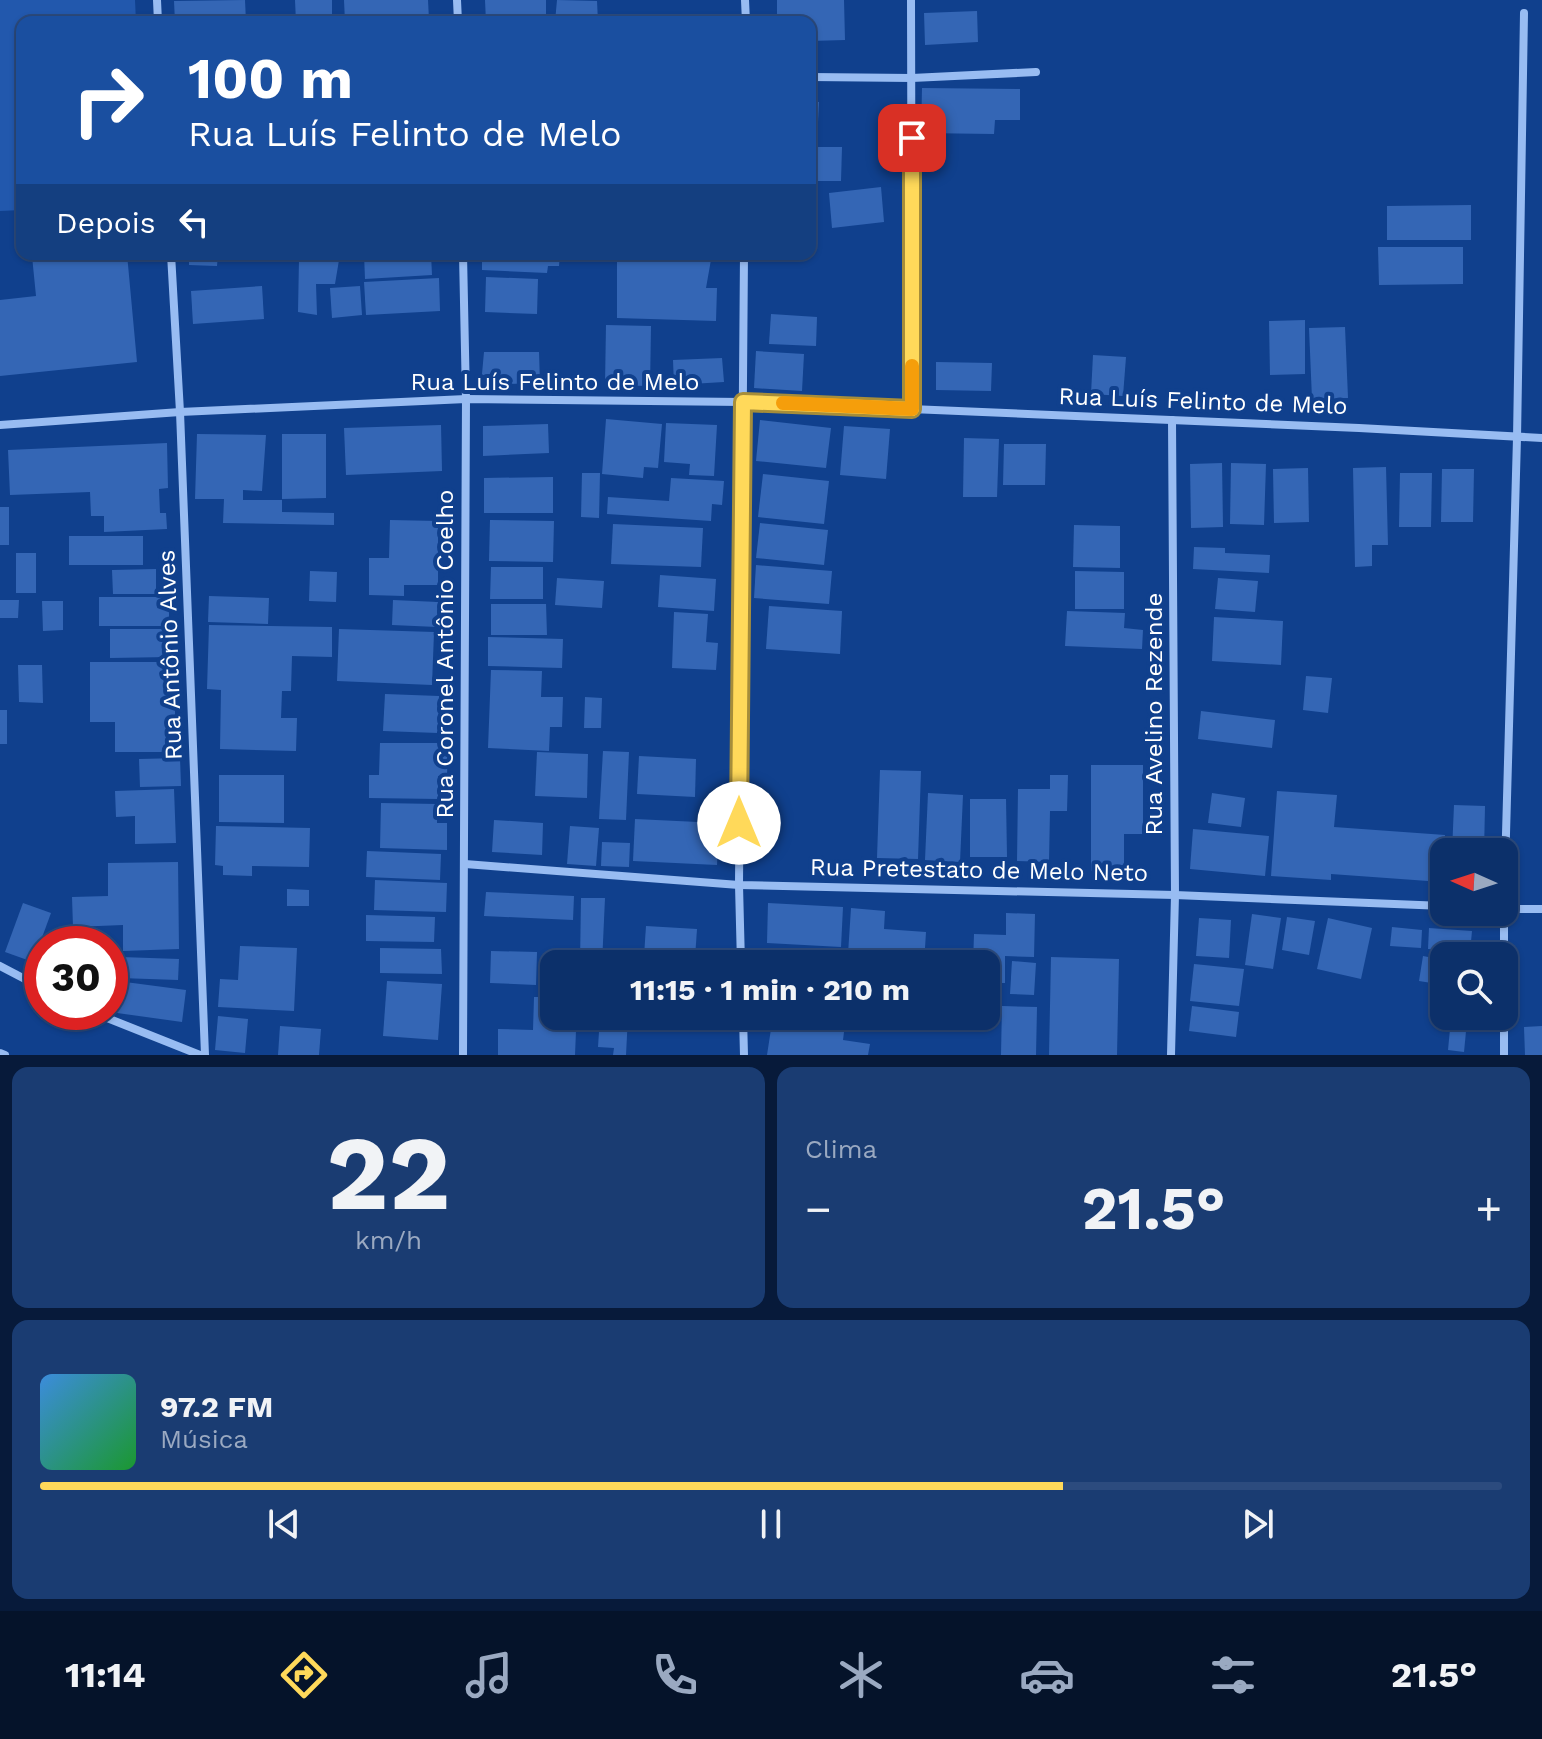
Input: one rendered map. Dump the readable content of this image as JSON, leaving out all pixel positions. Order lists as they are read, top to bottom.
{
  "streets": {
    "street": [
      "Rua Luís Felinto de Melo",
      "Rua Coronel Antônio Coelho",
      "Rua Antônio Alves",
      "Rua Avelino Rezende",
      "Rua Pretestato de Melo Neto"
    ]
  },
  "crossings": [
    ["Rua Luís Felinto de Melo", "Rua Coronel Antônio Coelho"],
    ["Rua Luís Felinto de Melo", "Rua Antônio Alves"],
    ["Rua Luís Felinto de Melo", "Rua Avelino Rezende"],
    ["Rua Coronel Antônio Coelho", "Rua Pretestato de Melo Neto"],
    ["Rua Avelino Rezende", "Rua Pretestato de Melo Neto"]
  ],
  "north": "left",
  "page": {
    "turn": ["100 m", "Rua Luís Felinto de Melo"],
    "then": "Depois",
    "limit": "30",
    "trip": "11:15 · 1 min · 210 m",
    "tile": [
      ["22", "km/h"],
      "Clima"
    ],
    "heat": ["−", "21.5°", "+"],
    "song": ["97.2 FM", "Música"],
    "tabs": ["11:14", "21.5°"]
  }
}
